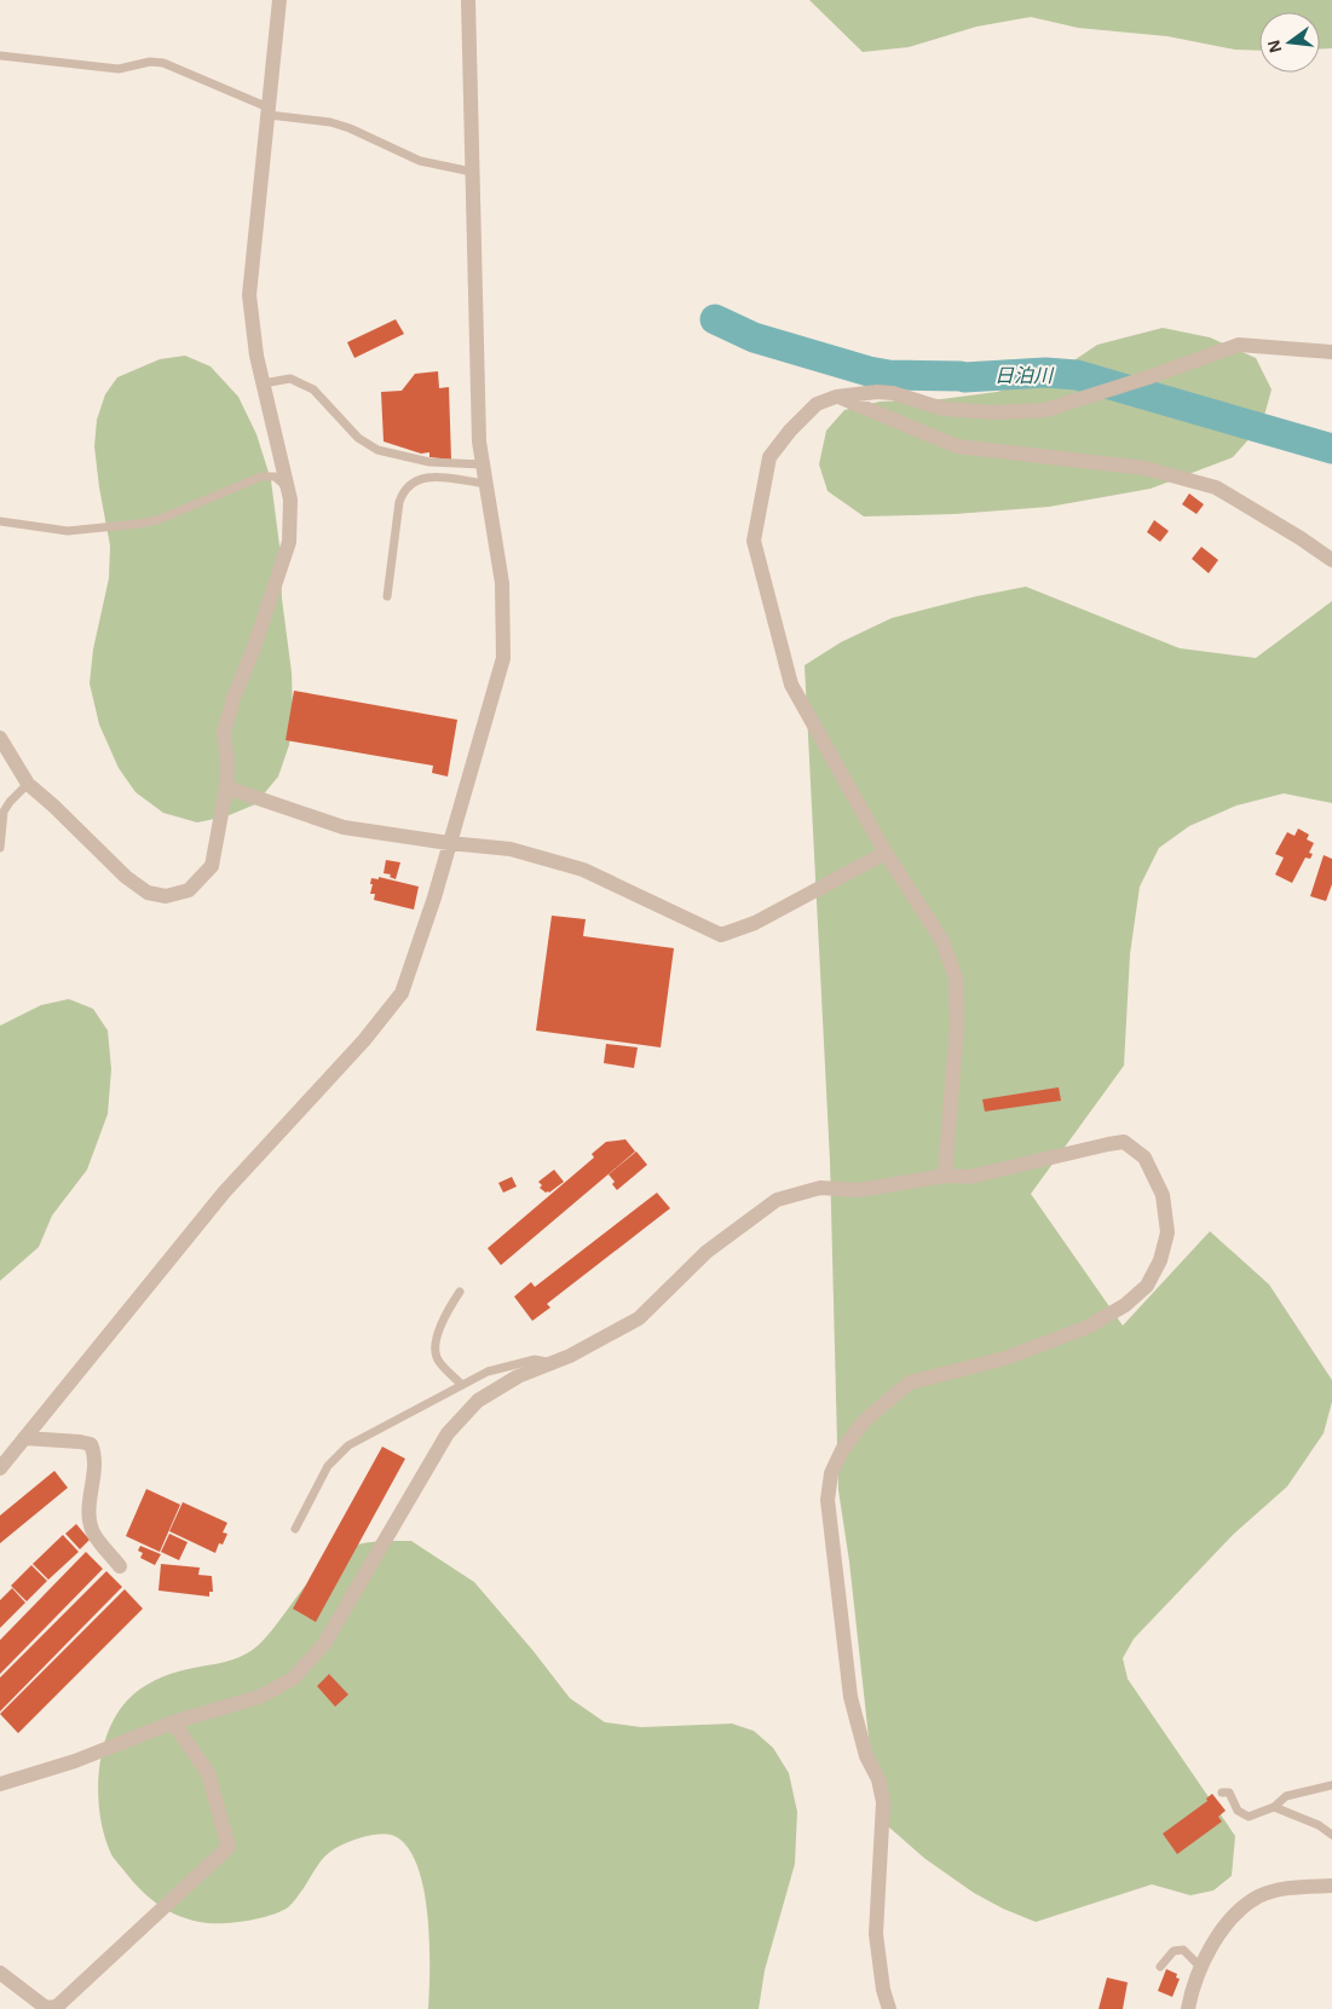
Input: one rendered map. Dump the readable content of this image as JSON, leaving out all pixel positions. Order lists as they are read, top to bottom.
{
  "water": ["日泊川"],
  "north": "left"
}
